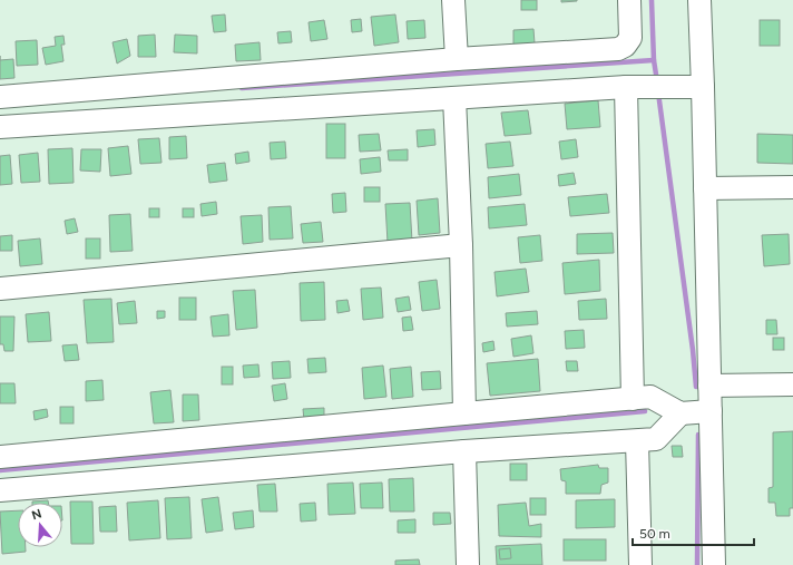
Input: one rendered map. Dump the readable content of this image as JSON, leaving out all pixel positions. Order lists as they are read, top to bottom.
{
  "scale_bar": "50 m",
  "north": "top"
}
